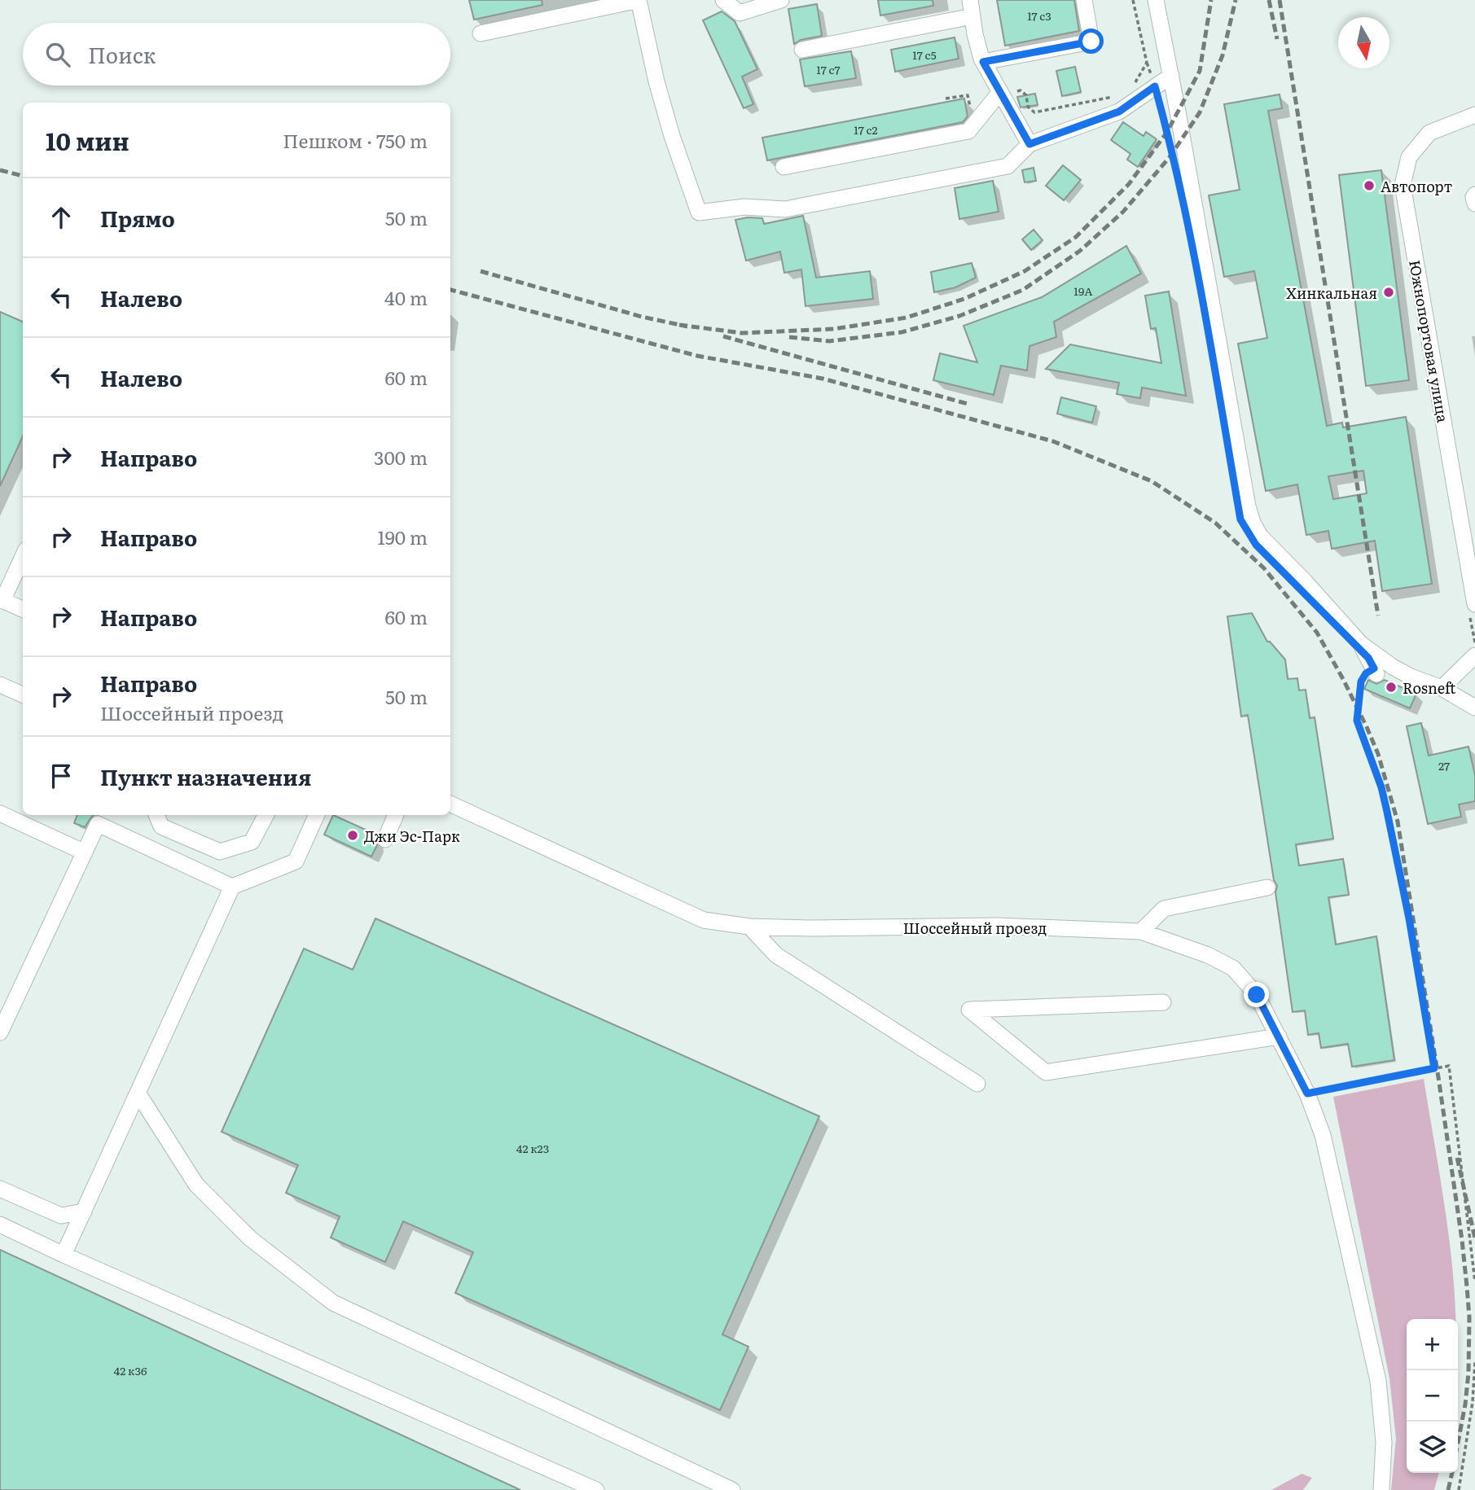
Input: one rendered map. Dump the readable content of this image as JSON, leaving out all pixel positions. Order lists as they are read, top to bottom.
{
  "streets": {
    "street": ["Южнопортовая улица", "Шоссейный проезд"]
  },
  "places": [
    "Автопорт",
    "Хинкальная",
    "Rosneft",
    "Джи Эс-Парк"
  ],
  "house_numbers": [
    "17 с3",
    "17 с5",
    "17 с7",
    "17 с2",
    "19А",
    "27",
    "42 к23",
    "42 к36"
  ],
  "north": "bottom",
  "page": {
    "search": "Поиск",
    "heading": ["10 мин", "Пешком · 750 m"],
    "list": [
      ["Прямо", "50 m"],
      ["Налево", "40 m"],
      ["Налево", "60 m"],
      ["Направо", "300 m"],
      ["Направо", "190 m"],
      ["Направо", "60 m"],
      ["Направо", "Шоссейный проезд", "50 m"],
      "Пункт назначения"
    ],
    "map_buttons": ["+", "−"]
  }
}
